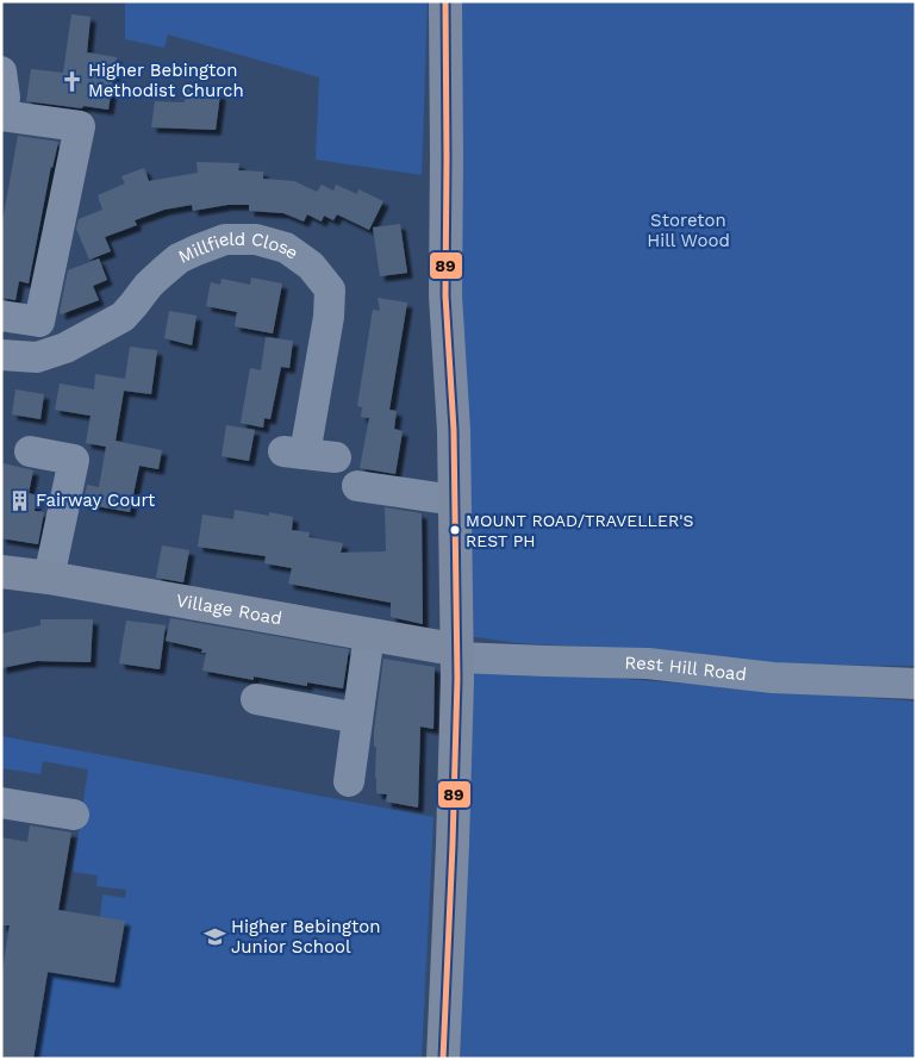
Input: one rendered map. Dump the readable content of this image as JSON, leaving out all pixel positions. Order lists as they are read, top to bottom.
{
  "streets": {
    "main road": ["Village Road"],
    "street": ["Millfield Close", "Rest Hill Road"]
  },
  "crossings": [
    ["Village Road", "Rest Hill Road"]
  ],
  "parks": ["Storeton Hill Wood"],
  "places": {
    "church": ["Higher Bebington Methodist Church"],
    "building": ["Fairway Court"],
    "other": ["MOUNT ROAD/TRAVELLER'S REST PH"],
    "school or university": ["Higher Bebington Junior School"]
  },
  "lines": ["transit line 89"]
}
